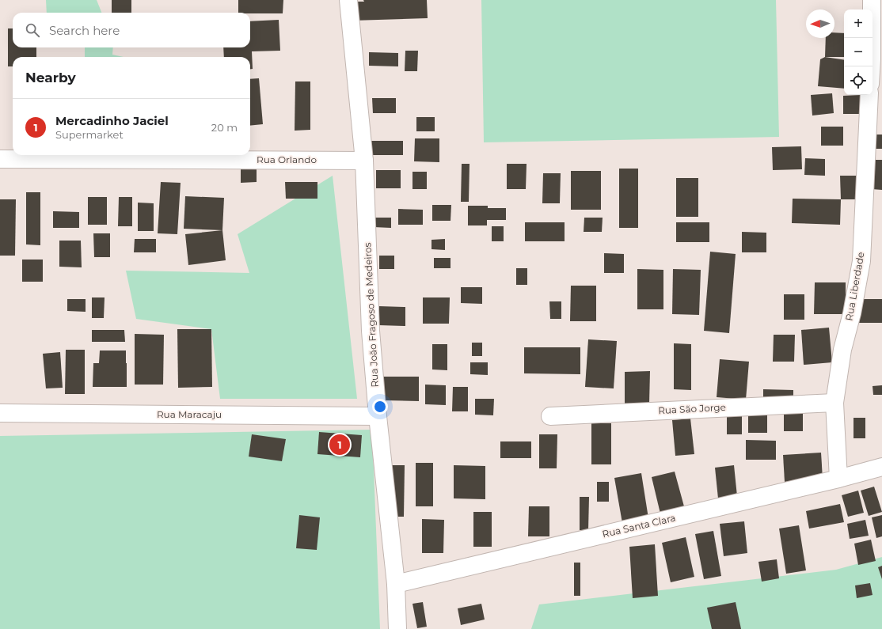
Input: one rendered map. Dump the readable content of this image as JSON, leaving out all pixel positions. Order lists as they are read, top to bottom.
{
  "streets": {
    "street": [
      "Rua Orlando",
      "Rua Liberdade",
      "Rua João Fragoso de Medeiros",
      "Rua São Jorge",
      "Rua Maracaju",
      "Rua Santa Clara"
    ]
  },
  "crossings": [
    ["Rua Orlando", "Rua João Fragoso de Medeiros"],
    ["Rua Liberdade", "Rua São Jorge"],
    ["Rua Liberdade", "Rua Santa Clara"],
    ["Rua João Fragoso de Medeiros", "Rua Maracaju"],
    ["Rua João Fragoso de Medeiros", "Rua Santa Clara"]
  ],
  "north": "left",
  "page": {
    "map_buttons": ["+", "−"],
    "search": "Search here",
    "heading": "Nearby",
    "list": [
      {
        "mark": "1",
        "name": "Mercadinho Jaciel",
        "note": "Supermarket",
        "value": "20 m"
      }
    ],
    "pins": "1"
  }
}
